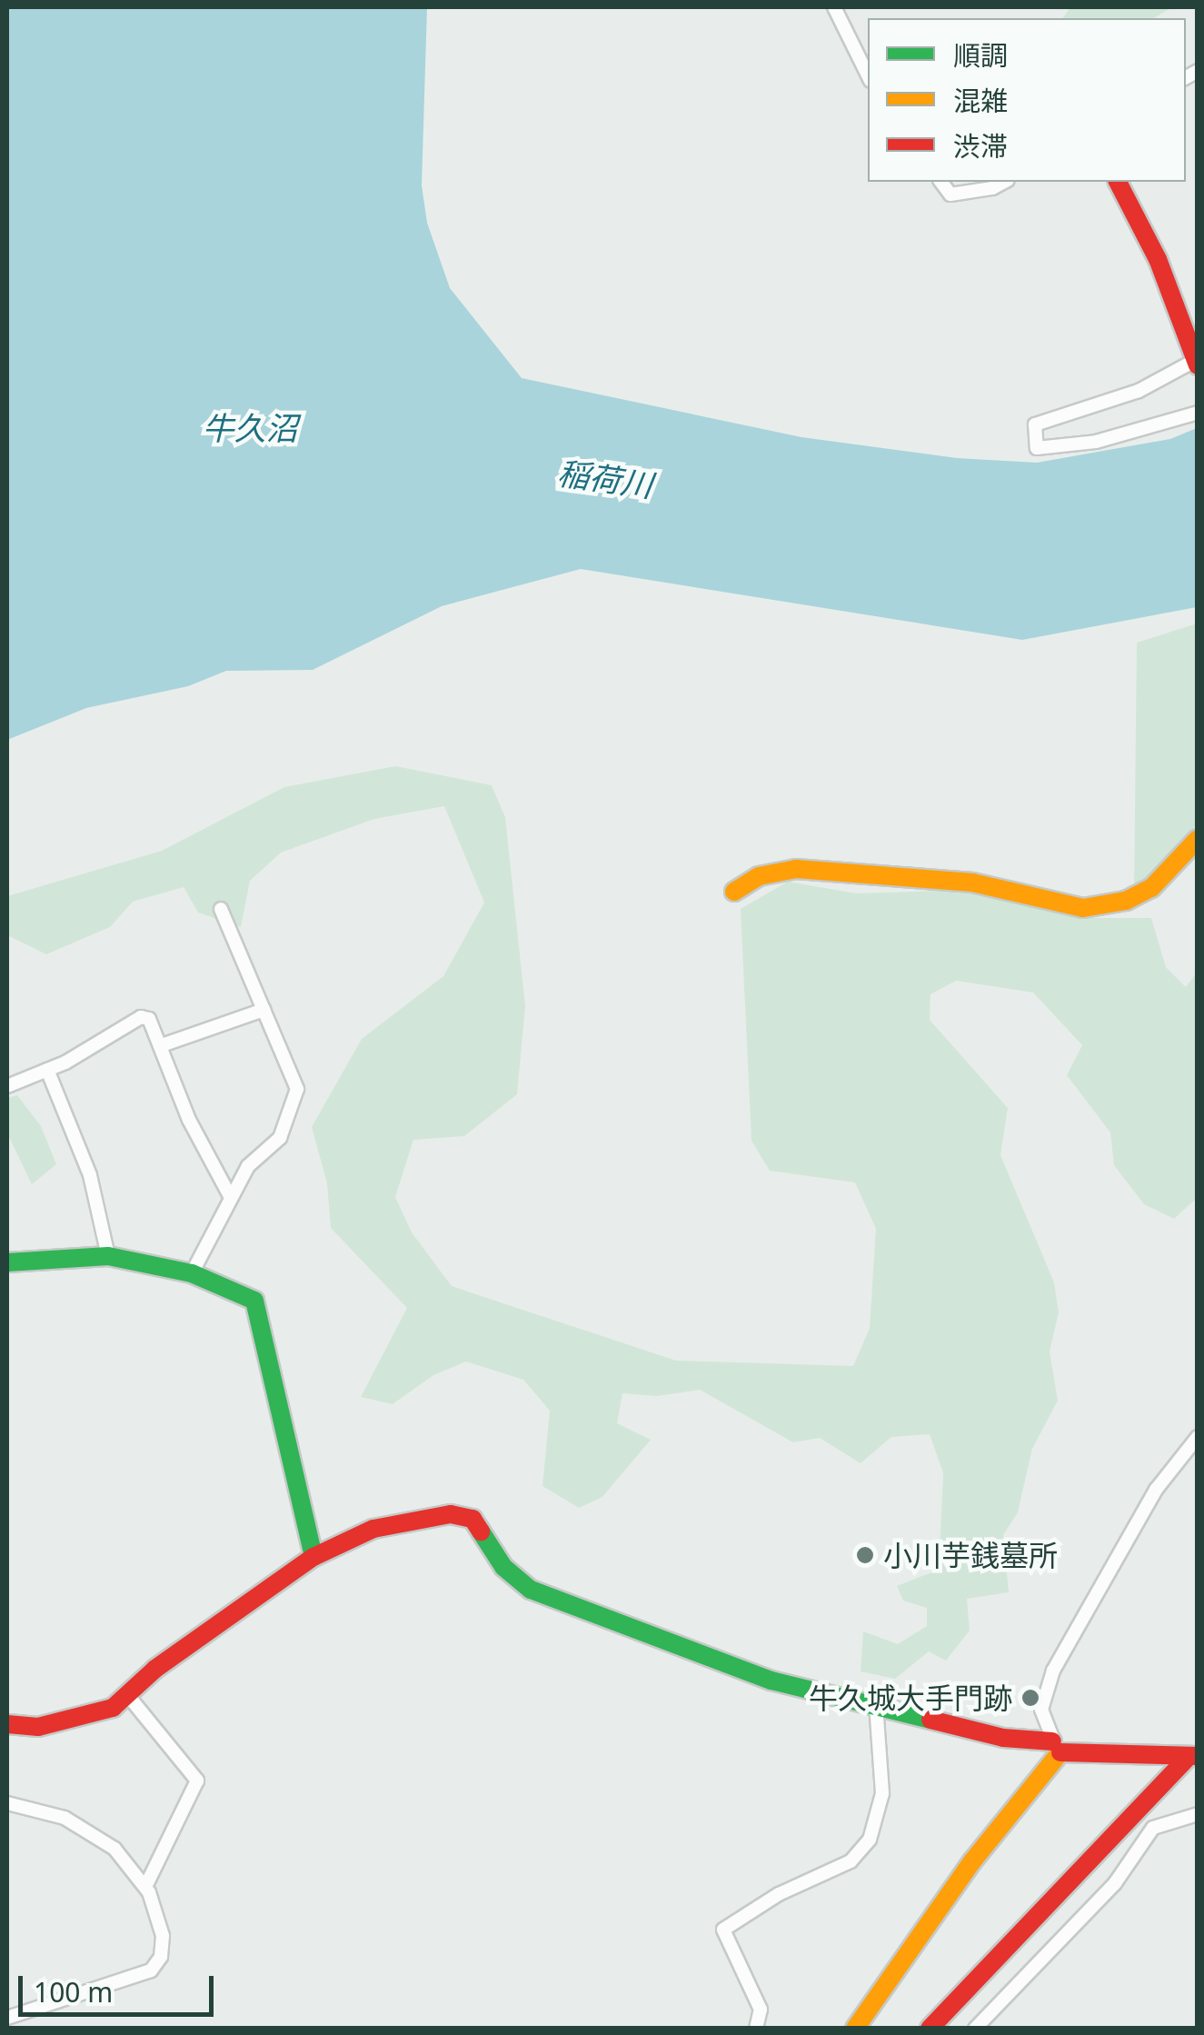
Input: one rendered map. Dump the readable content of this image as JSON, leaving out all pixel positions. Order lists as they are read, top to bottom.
{
  "water": ["牛久沼", "稲荷川"],
  "places": ["小川芋銭墓所", "牛久城大手門跡"],
  "legend": ["順調", "混雑", "渋滞"],
  "scale_bar": "100 m"
}
